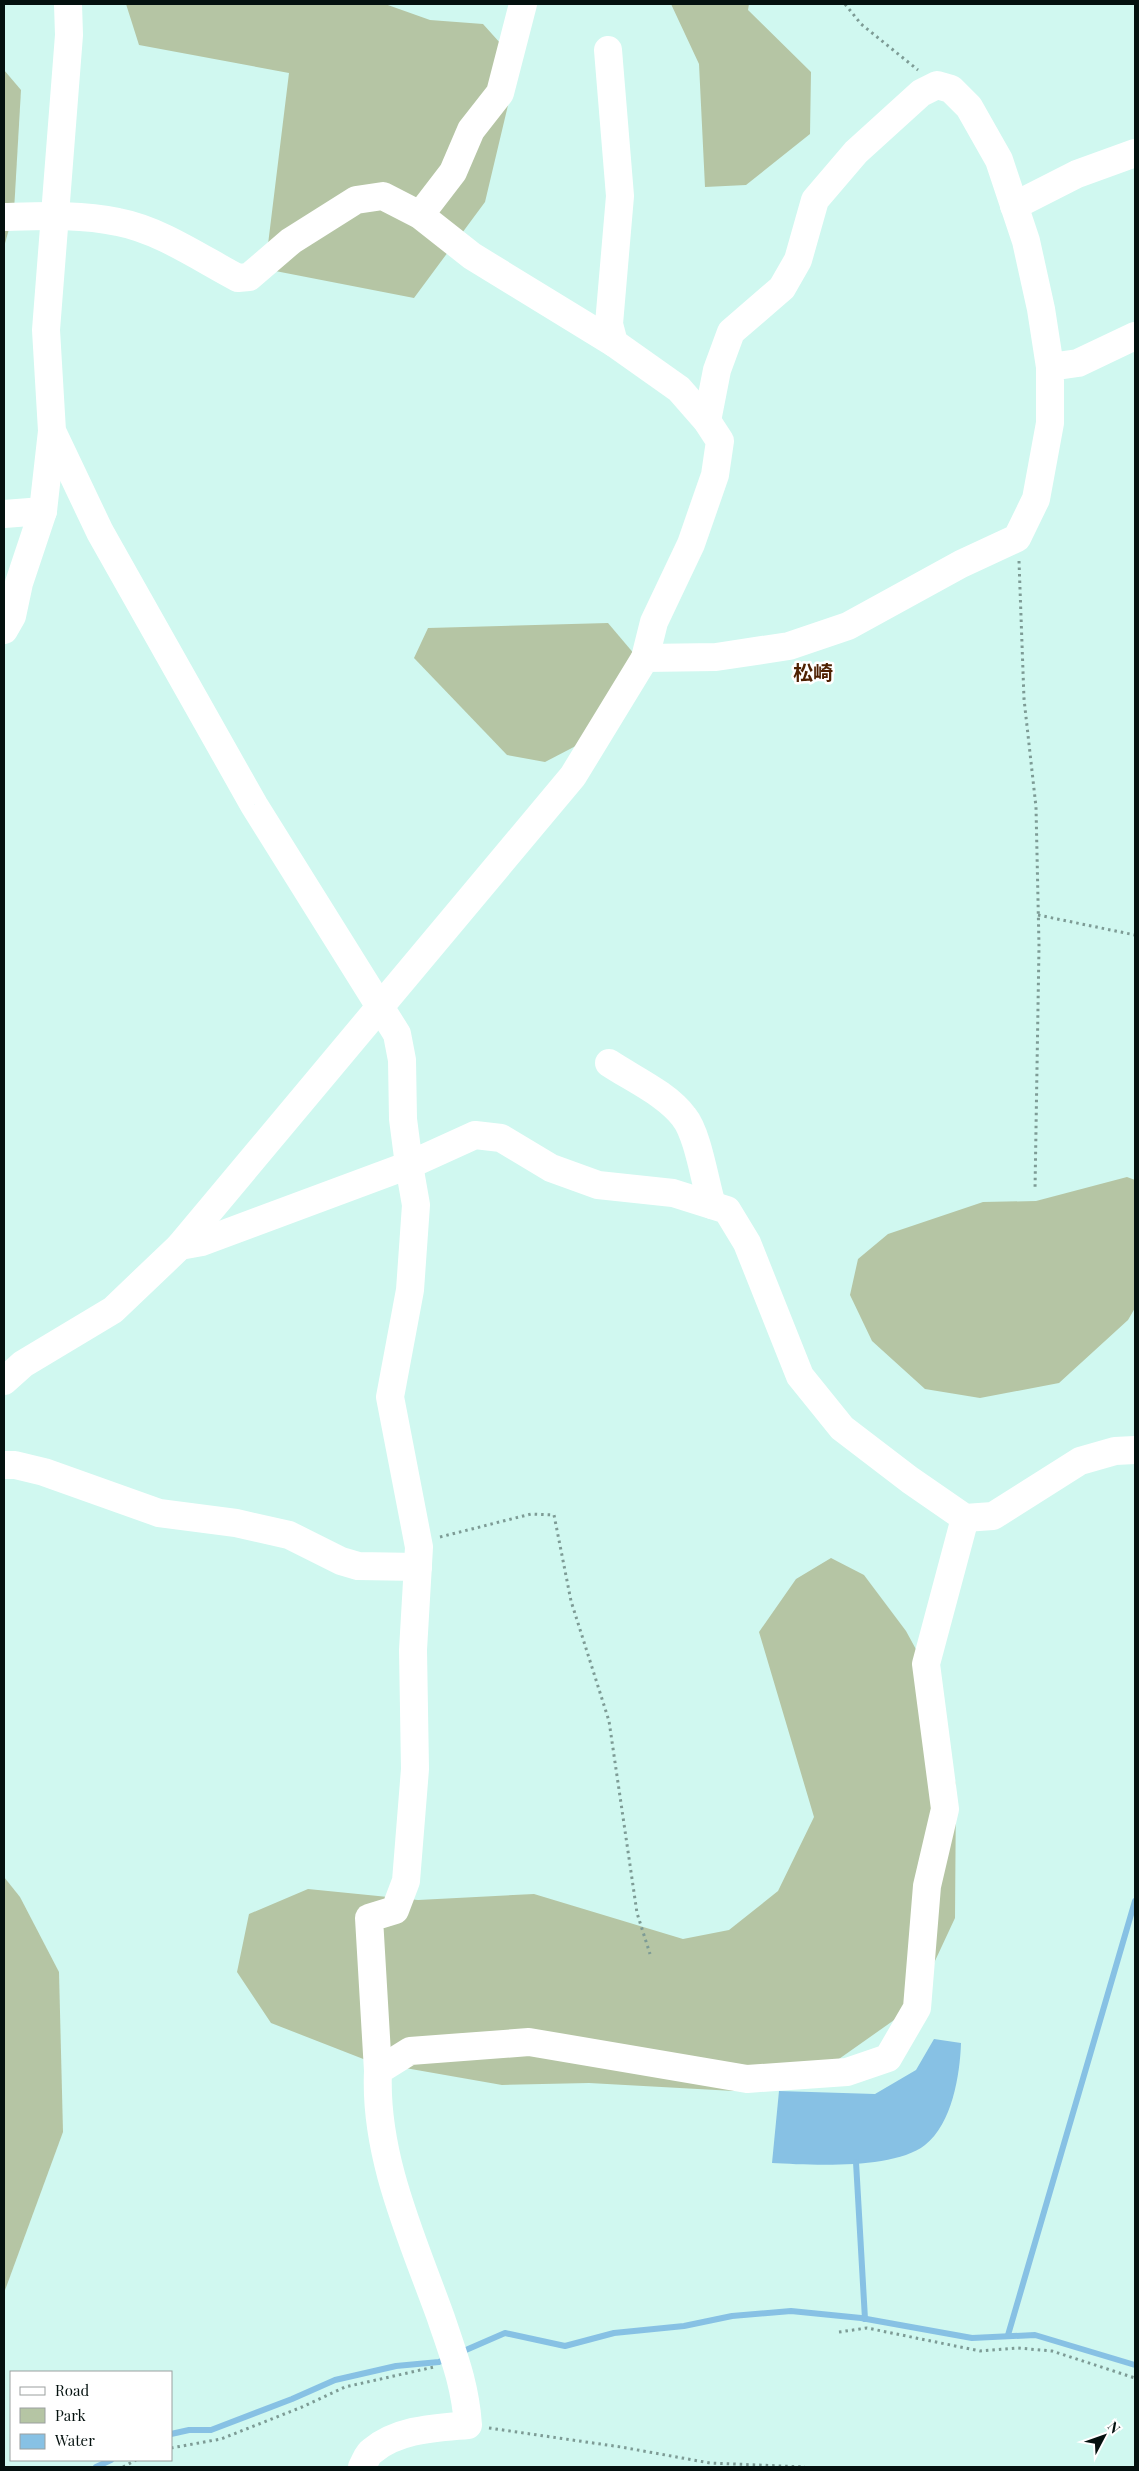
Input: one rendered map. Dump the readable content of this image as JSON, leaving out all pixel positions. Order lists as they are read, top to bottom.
{
  "districts": ["松崎"],
  "legend": ["Road", "Park", "Water"],
  "north": "top right"
}
